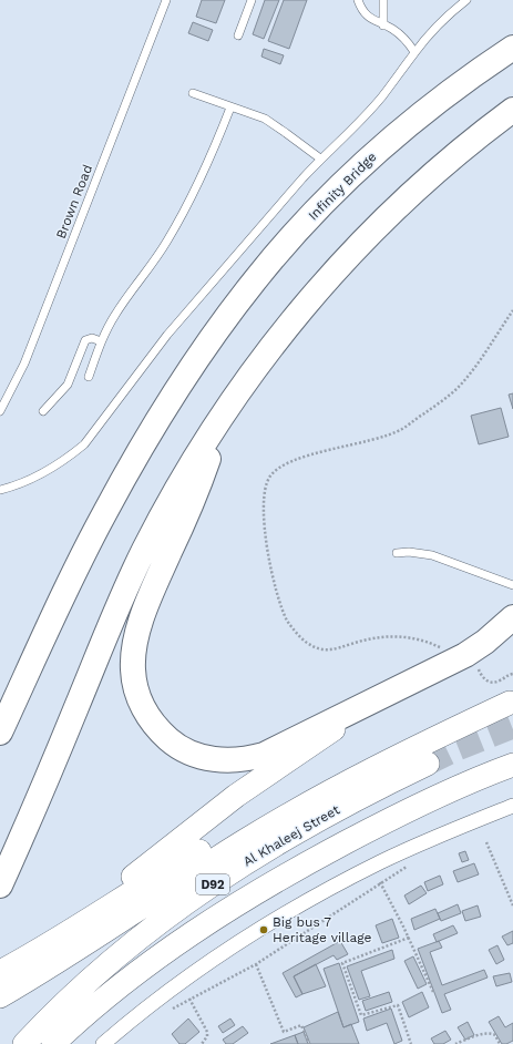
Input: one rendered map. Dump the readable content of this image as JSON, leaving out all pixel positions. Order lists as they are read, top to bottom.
{
  "streets": {
    "highway": ["Infinity Bridge"],
    "main road": ["Al Khaleej Street", "D92"],
    "lane": ["Brown Road"]
  },
  "places": ["Big bus 7 Heritage village"]
}
